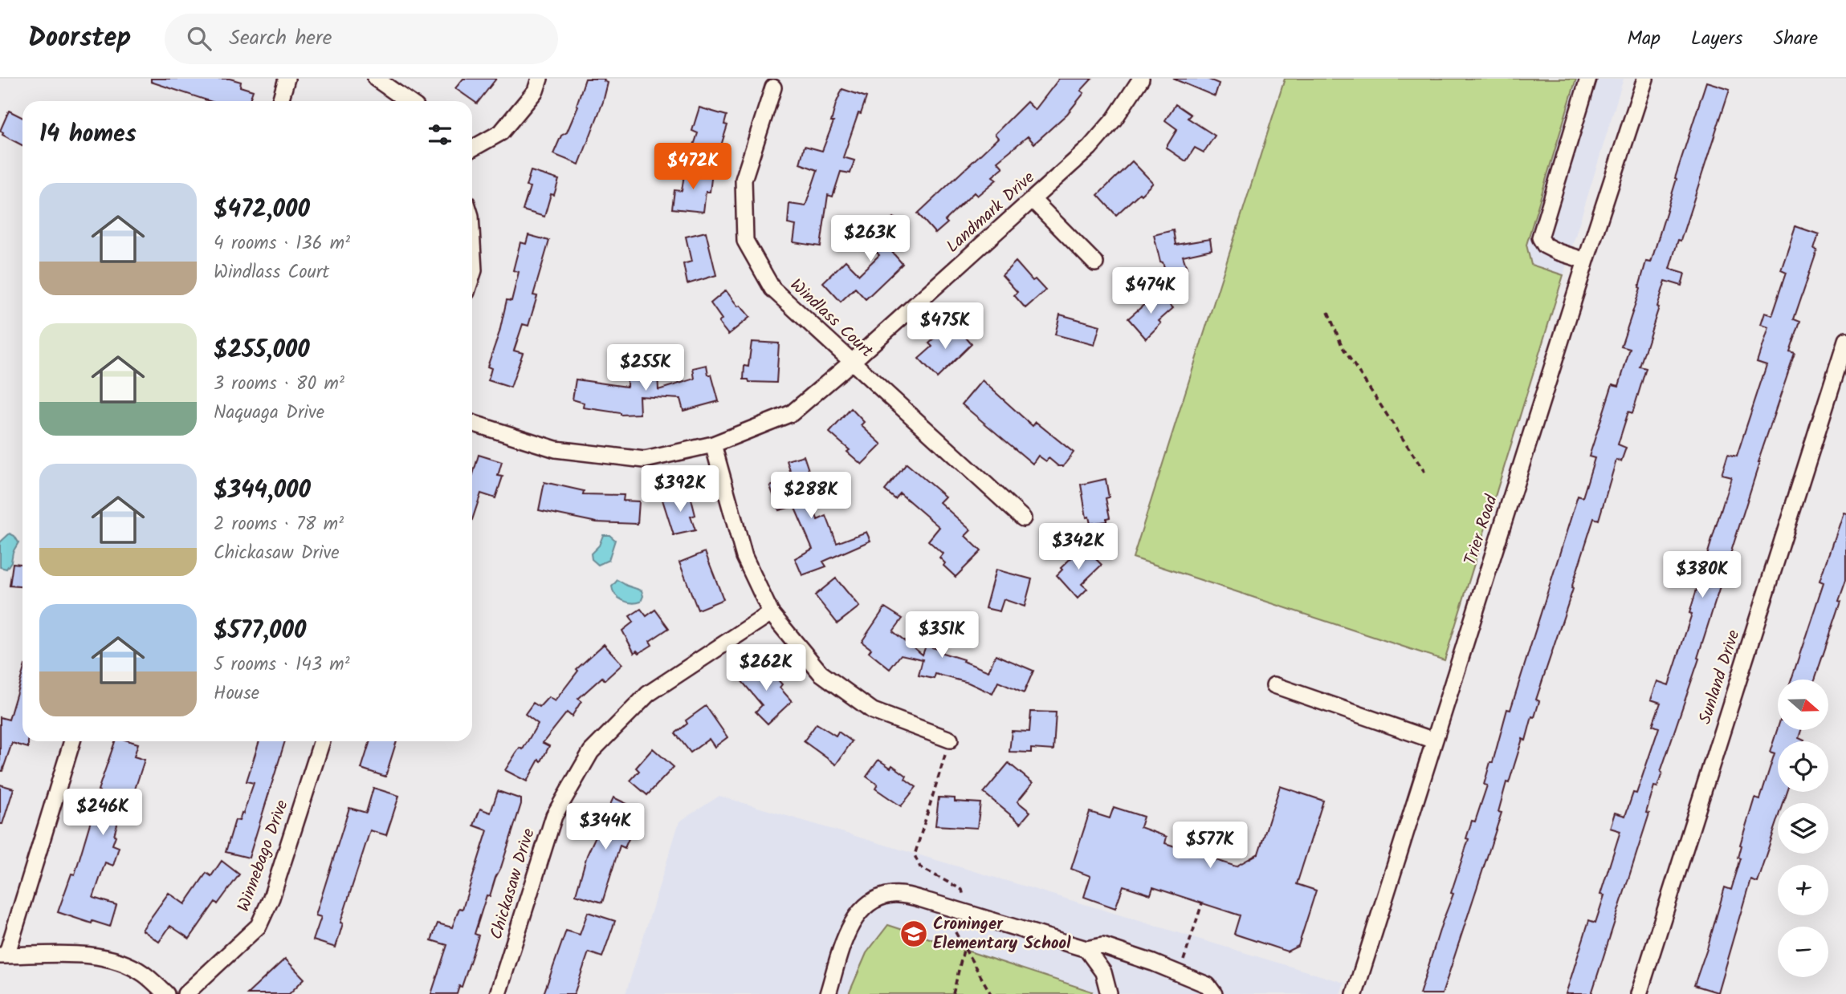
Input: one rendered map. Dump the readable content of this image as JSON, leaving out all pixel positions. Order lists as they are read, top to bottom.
{
  "streets": {
    "street": [
      "Landmark Drive",
      "Windlass Court",
      "Trier Road",
      "Sunland Drive",
      "Winnebago Drive",
      "Chickasaw Drive"
    ]
  },
  "crossings": [
    ["Landmark Drive", "Windlass Court"]
  ],
  "places": {
    "school or university": ["Croninger Elementary School"]
  },
  "north": "right",
  "page": {
    "header": "Doorstep",
    "search": "Search here",
    "nav": ["Map", "Layers", "Share"],
    "heading": "14 homes",
    "price": [
      "$472K",
      "$263K",
      "$474K",
      "$475K",
      "$255K",
      "$392K",
      "$288K",
      "$342K",
      "$380K",
      "$351K",
      "$262K",
      "$246K",
      "$344K",
      "$577K"
    ],
    "list": [
      {
        "name": "$472,000",
        "note": "4 rooms · 136 m² · Windlass Court"
      },
      {
        "name": "$255,000",
        "note": "3 rooms · 80 m² · Naquaga Drive"
      },
      {
        "name": "$344,000",
        "note": "2 rooms · 78 m² · Chickasaw Drive"
      },
      {
        "name": "$577,000",
        "note": "5 rooms · 143 m² · House"
      }
    ],
    "map_buttons": ["+", "−"]
  }
}
